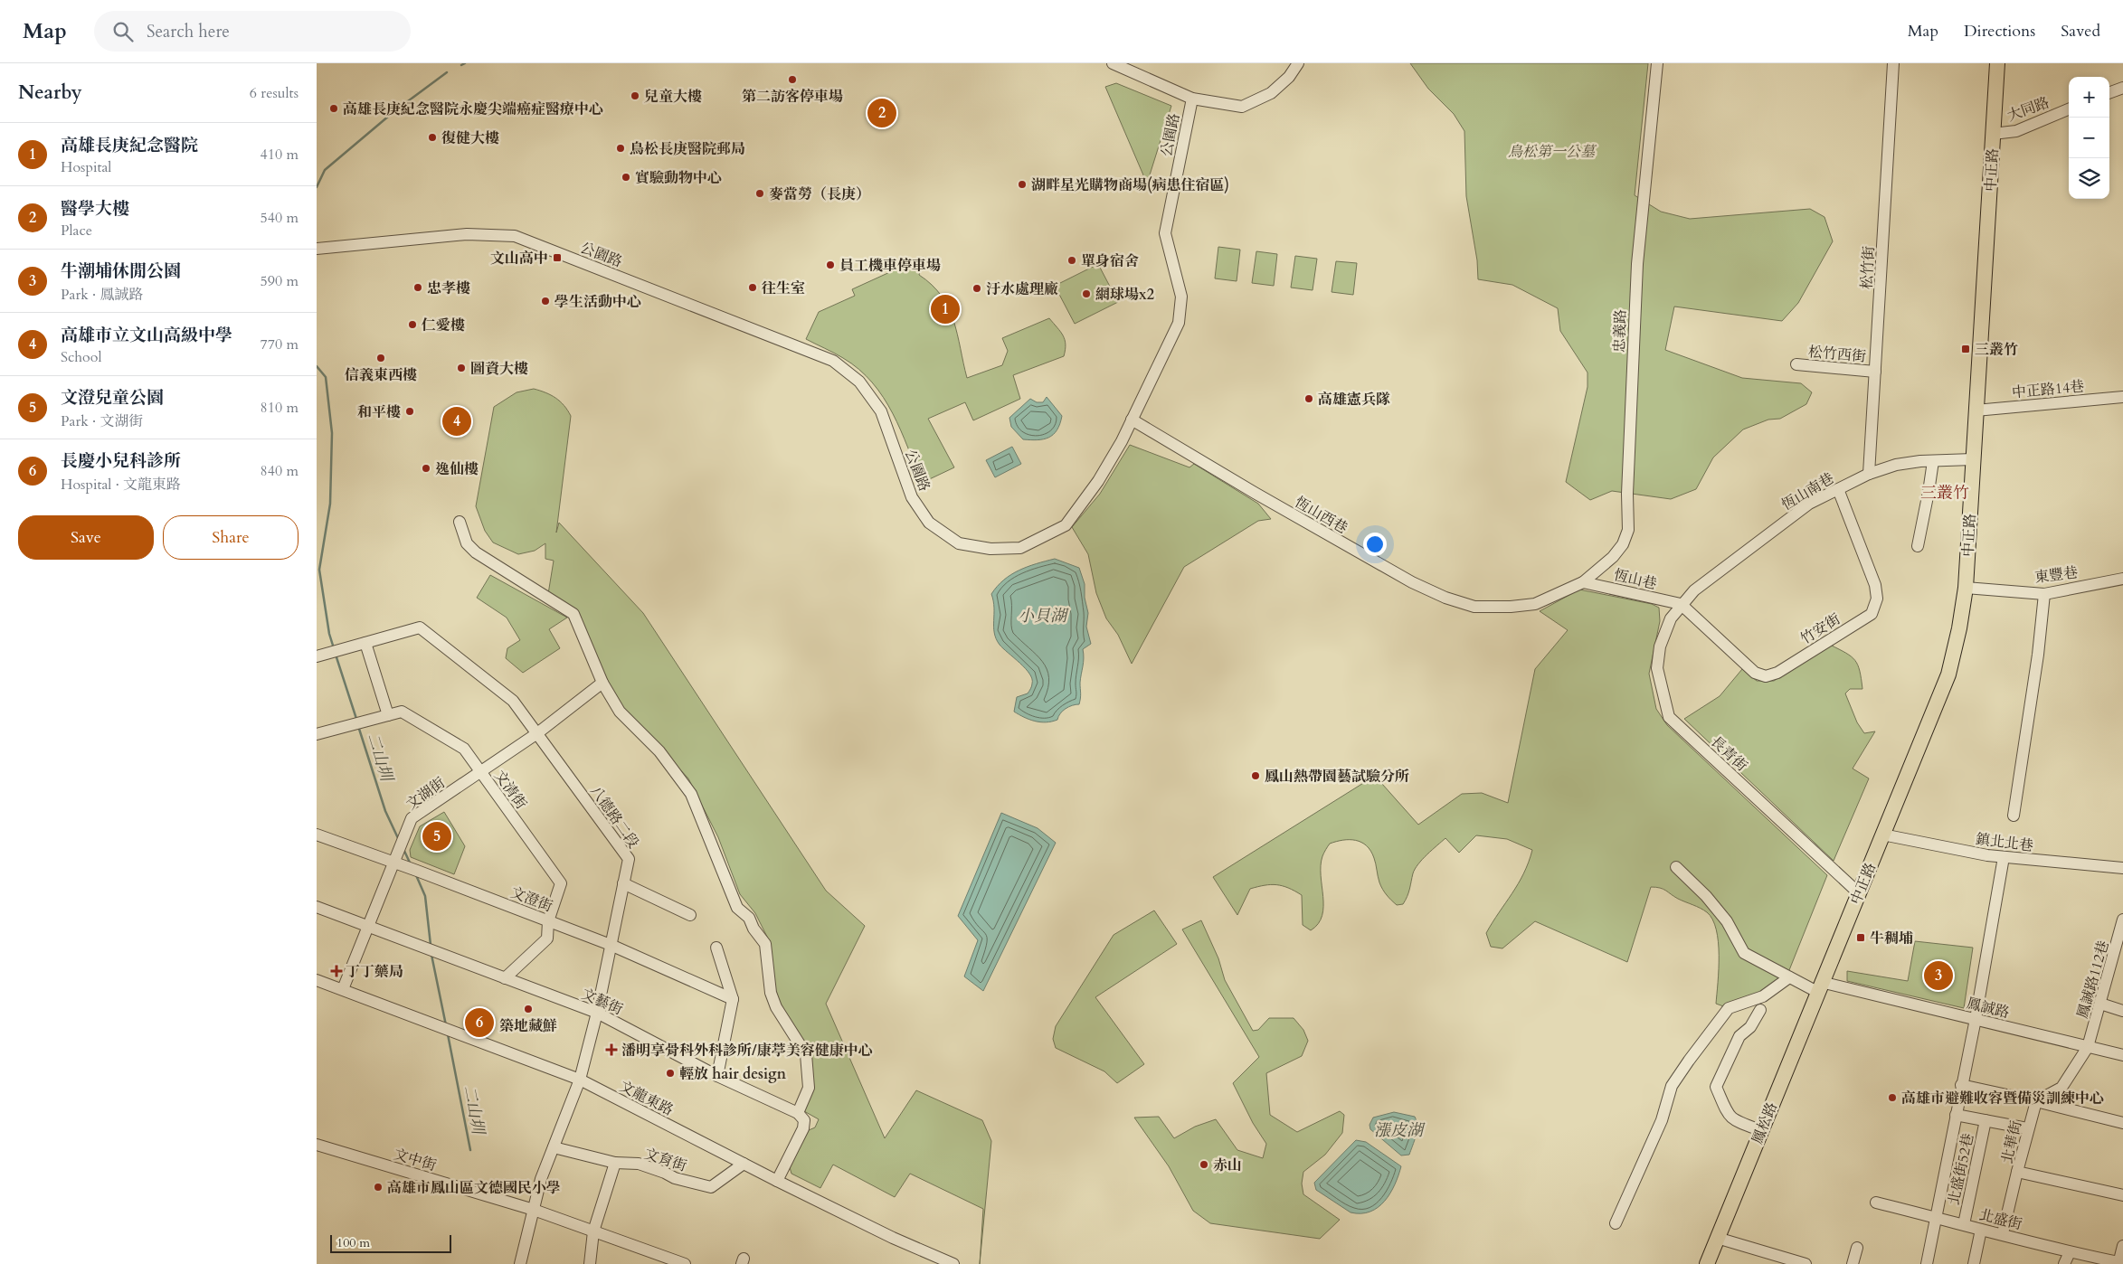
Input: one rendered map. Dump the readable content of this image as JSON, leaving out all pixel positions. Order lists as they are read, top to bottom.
{
  "streets": {
    "main road": ["中正路", "鳳松路"],
    "street": [
      "大同路",
      "公園路",
      "松竹街",
      "忠義路",
      "松竹西街",
      "中正路14巷",
      "恆山南巷",
      "恆山西巷",
      "東豐巷",
      "恆山巷",
      "竹安街",
      "長青街",
      "文清街",
      "文湖街",
      "八德路二段",
      "鎮北北巷",
      "文澄街",
      "鳳誠路112巷",
      "文藝街",
      "鳳誠路",
      "文龍東路",
      "北華街",
      "文中街",
      "文育街",
      "北盛街52巷",
      "北盛街"
    ]
  },
  "crossings": [
    ["大同路", "中正路"],
    ["公園路", "恆山西巷"],
    ["中正路", "中正路14巷"],
    ["中正路", "恆山南巷"],
    ["中正路", "東豐巷"],
    ["中正路", "長青街"],
    ["中正路", "鎮北北巷"],
    ["中正路", "鳳誠路"],
    ["中正路", "鳳松路"],
    ["松竹街", "松竹西街"],
    ["松竹街", "恆山南巷"],
    ["忠義路", "恆山西巷"],
    ["忠義路", "恆山巷"],
    ["恆山南巷", "恆山巷"],
    ["恆山南巷", "竹安街"],
    ["恆山南巷", "長青街"],
    ["恆山西巷", "恆山巷"],
    ["恆山巷", "竹安街"],
    ["恆山巷", "長青街"],
    ["竹安街", "長青街"],
    ["文清街", "文湖街"],
    ["文清街", "文澄街"],
    ["文清街", "文藝街"],
    ["文湖街", "八德路二段"],
    ["文湖街", "文澄街"],
    ["文湖街", "文藝街"],
    ["文湖街", "文龍東路"],
    ["八德路二段", "文澄街"],
    ["八德路二段", "文藝街"],
    ["八德路二段", "文龍東路"],
    ["八德路二段", "文中街"],
    ["鳳誠路112巷", "鳳誠路"],
    ["鳳誠路112巷", "北華街"],
    ["鳳誠路", "鳳松路"],
    ["文龍東路", "文育街"],
    ["北盛街52巷", "北盛街"]
  ],
  "districts": ["三叢竹"],
  "water": ["小貝湖", "二山圳", "漲皮湖"],
  "parks": ["鳥松第一公墓"],
  "places": {
    "other": [
      "第二訪客停車場",
      "兒童大樓",
      "高雄長庚紀念醫院永慶尖端癌症醫療中心",
      "復健大樓",
      "鳥松長庚醫院郵局",
      "實驗動物中心",
      "湖畔星光購物商場(病患住宿區)",
      "麥當勞（長庚）",
      "單身宿舍",
      "員工機車停車場",
      "忠孝樓",
      "往生室",
      "汙水處理廠",
      "網球場x2",
      "學生活動中心",
      "仁愛樓",
      "信義東西樓",
      "圖資大樓",
      "高雄憲兵隊",
      "和平樓",
      "逸仙樓",
      "鳳山熱帶園藝試驗分所",
      "築地藏鮮",
      "輕放 hair design",
      "高雄市避難收容暨備災訓練中心",
      "赤山",
      "高雄市鳳山區文德國民小學"
    ],
    "transit": ["文山高中", "三叢竹", "牛稠埔"],
    "health": ["丁丁藥局", "潘明享骨科外科診所/康葶美容健康中心"]
  },
  "scale_bar": "100 m",
  "page": {
    "header": "Map",
    "search": "Search here",
    "nav": ["Map", "Directions", "Saved"],
    "heading": ["Nearby", "6 results"],
    "map_buttons": ["+", "−"],
    "pins": [
      "2",
      "1",
      "4",
      "5",
      "3",
      "6"
    ],
    "list": [
      {
        "mark": "1",
        "name": "高雄長庚紀念醫院",
        "note": "Hospital",
        "value": "410 m"
      },
      {
        "mark": "2",
        "name": "醫學大樓",
        "note": "Place",
        "value": "540 m"
      },
      {
        "mark": "3",
        "name": "牛潮埔休閒公園",
        "note": "Park · 鳳誠路",
        "value": "590 m"
      },
      {
        "mark": "4",
        "name": "高雄市立文山高級中學",
        "note": "School",
        "value": "770 m"
      },
      {
        "mark": "5",
        "name": "文澄兒童公園",
        "note": "Park · 文湖街",
        "value": "810 m"
      },
      {
        "mark": "6",
        "name": "長慶小兒科診所",
        "note": "Hospital · 文龍東路",
        "value": "840 m"
      }
    ],
    "buttons": ["Save", "Share"],
    "scale": "100 m"
  }
}
